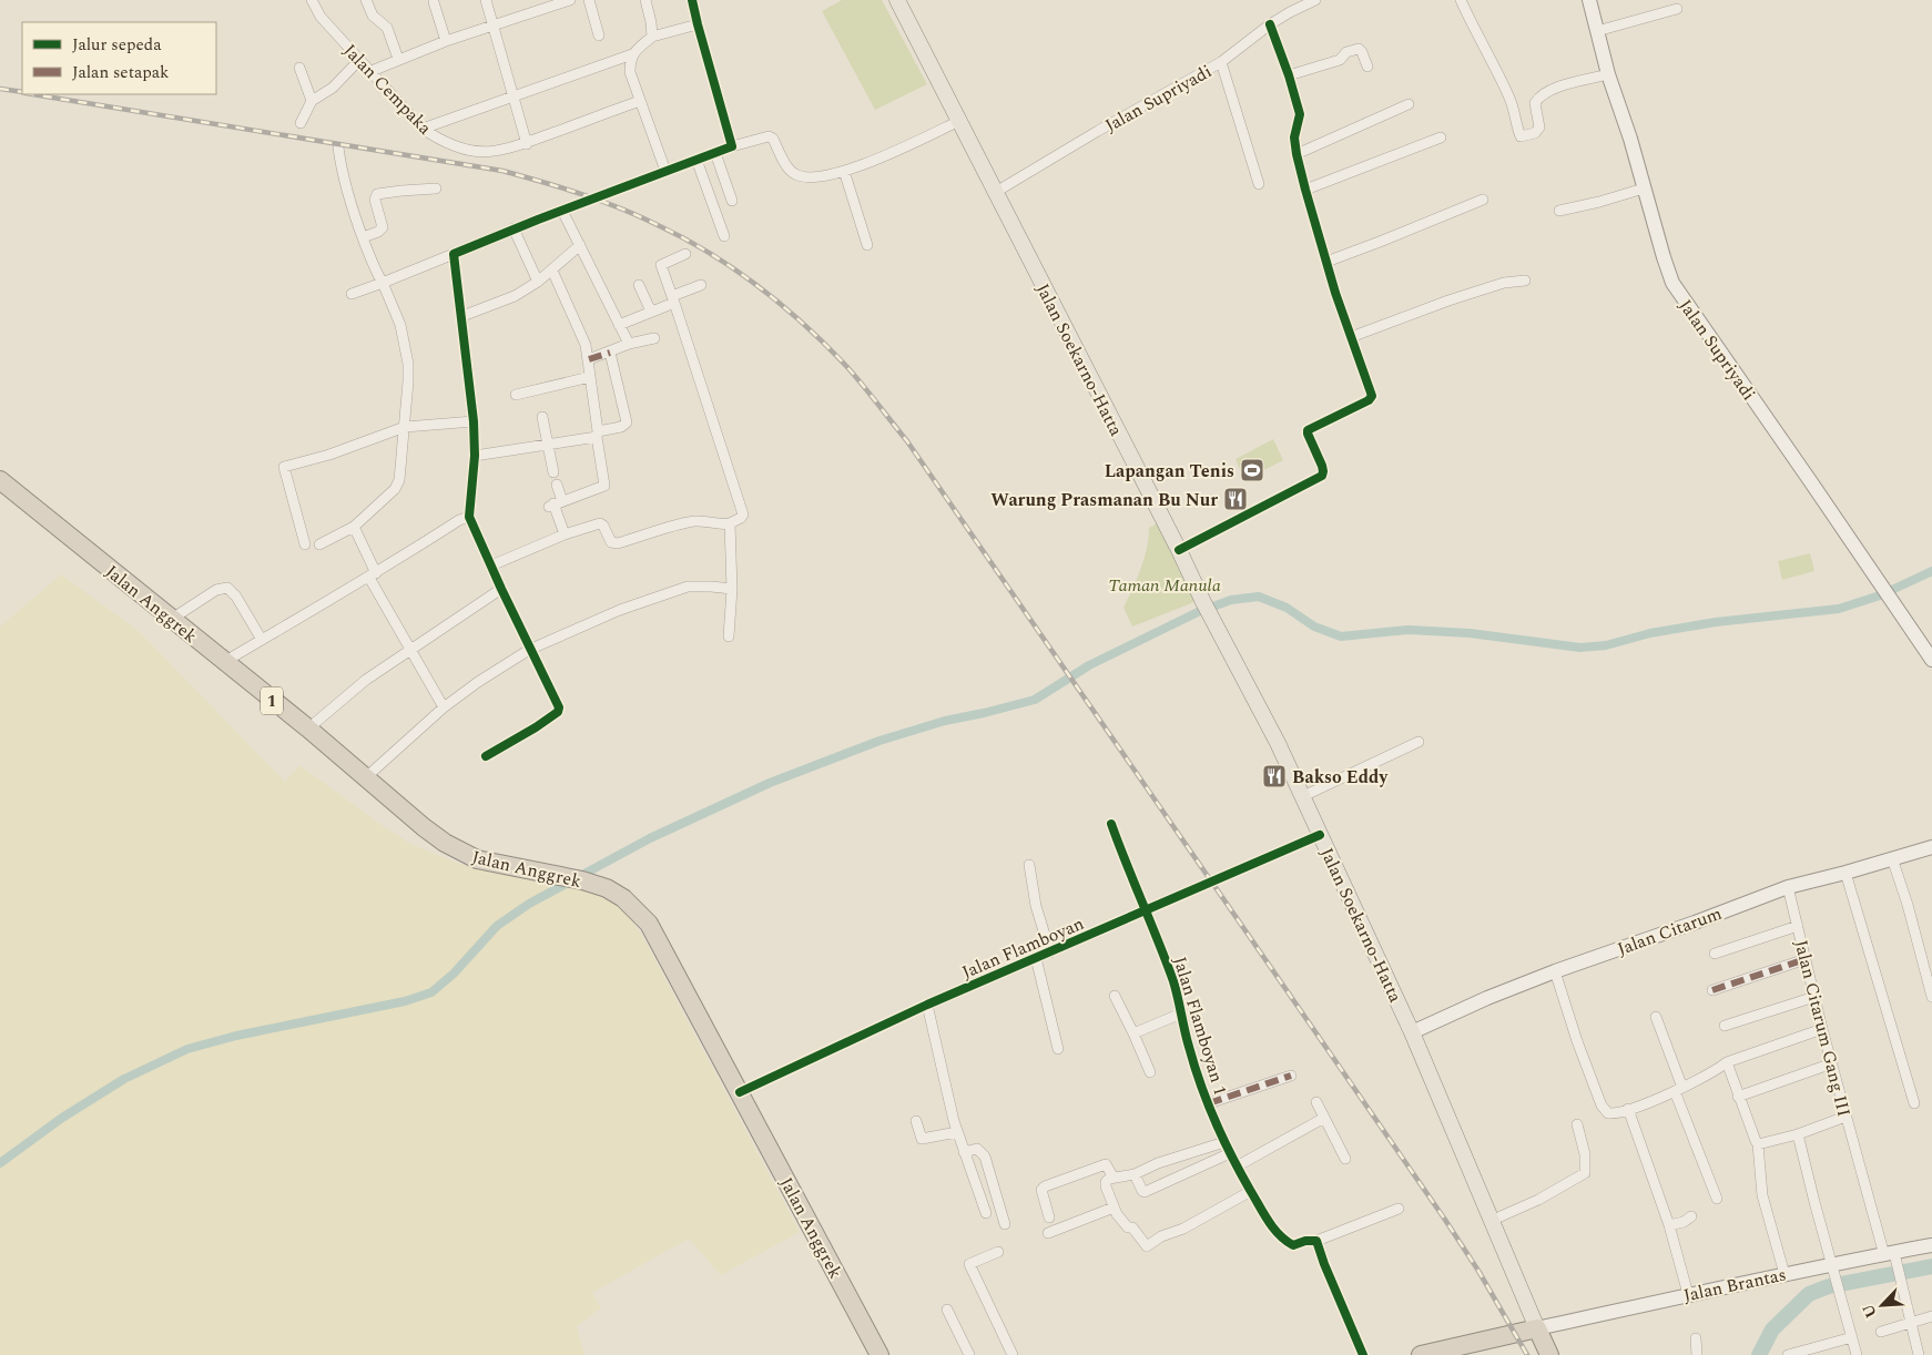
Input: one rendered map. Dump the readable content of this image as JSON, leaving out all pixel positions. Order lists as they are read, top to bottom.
{
  "streets": {
    "highway": ["Jalan Soekarno-Hatta", "Jalan Anggrek", "1"],
    "main road": ["Jalan Supriyadi", "Jalan Citarum", "Jalan Brantas"],
    "street": [
      "Jalan Cempaka",
      "Jalan Flamboyan",
      "Jalan Flamboyan 1",
      "Jalan Citarum Gang III"
    ]
  },
  "crossings": [
    ["Jalan Supriyadi", "Jalan Soekarno-Hatta"],
    ["Jalan Soekarno-Hatta", "Jalan Citarum"],
    ["Jalan Soekarno-Hatta", "Jalan Flamboyan"],
    ["Jalan Soekarno-Hatta", "Jalan Brantas"],
    ["Jalan Anggrek", "Jalan Flamboyan"],
    ["Jalan Citarum", "Jalan Citarum Gang III"],
    ["Jalan Flamboyan", "Jalan Flamboyan 1"],
    ["Jalan Citarum Gang III", "Jalan Brantas"]
  ],
  "parks": ["Taman Manula"],
  "places": {
    "sports": ["Lapangan Tenis"],
    "restaurant": ["Warung Prasmanan Bu Nur", "Bakso Eddy"]
  },
  "legend": ["Jalur sepeda", "Jalan setapak"],
  "north": "bottom left"
}
